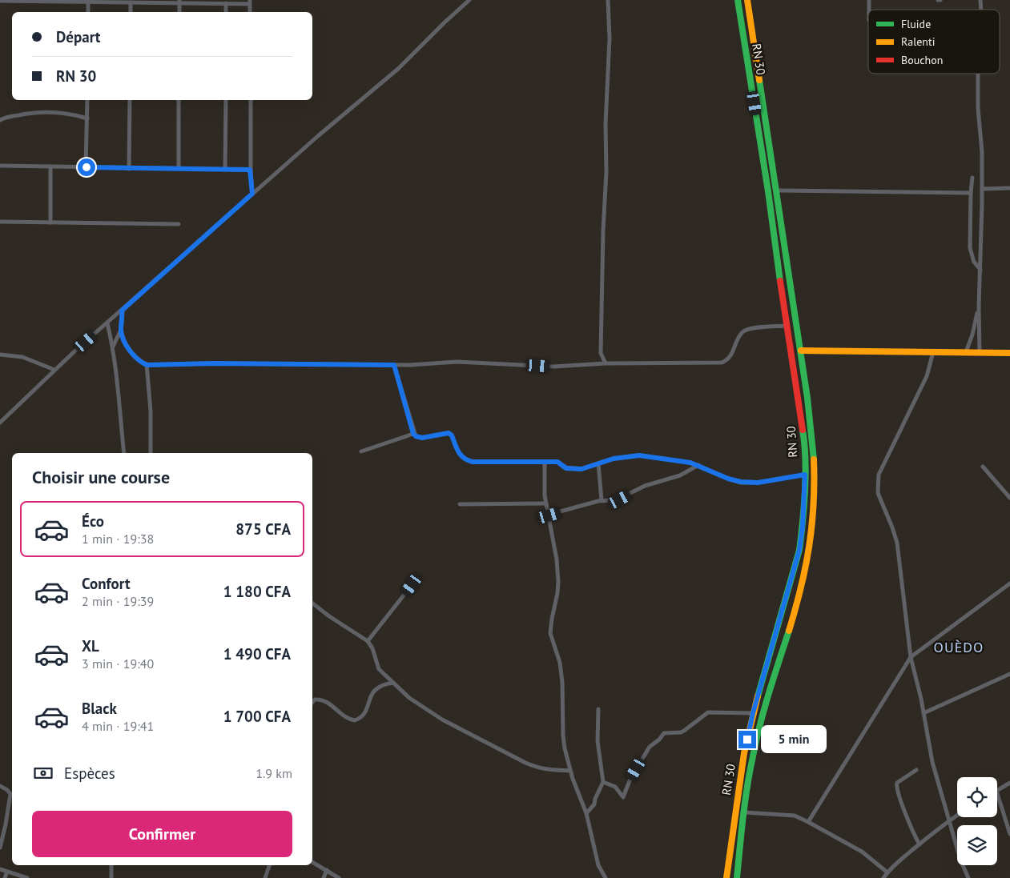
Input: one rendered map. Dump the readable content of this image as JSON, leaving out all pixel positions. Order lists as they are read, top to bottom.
{
  "streets": {
    "main road": ["RN 30"]
  },
  "districts": ["OUÈDO"],
  "legend": ["Fluide", "Ralenti", "Bouchon"],
  "page": {
    "banner": ["Départ", "RN 30"],
    "heading": "Choisir une course",
    "list": [
      {
        "name": "Éco",
        "note": "1 min · 19:38",
        "value": "875 CFA"
      },
      {
        "name": "Confort",
        "note": "2 min · 19:39",
        "value": "1 180 CFA"
      },
      {
        "name": "XL",
        "note": "3 min · 19:40",
        "value": "1 490 CFA"
      },
      {
        "name": "Black",
        "note": "4 min · 19:41",
        "value": "1 700 CFA"
      }
    ],
    "bubble": "5 min",
    "pay": ["Espèces", "1.9 km"],
    "buttons": "Confirmer"
  }
}
